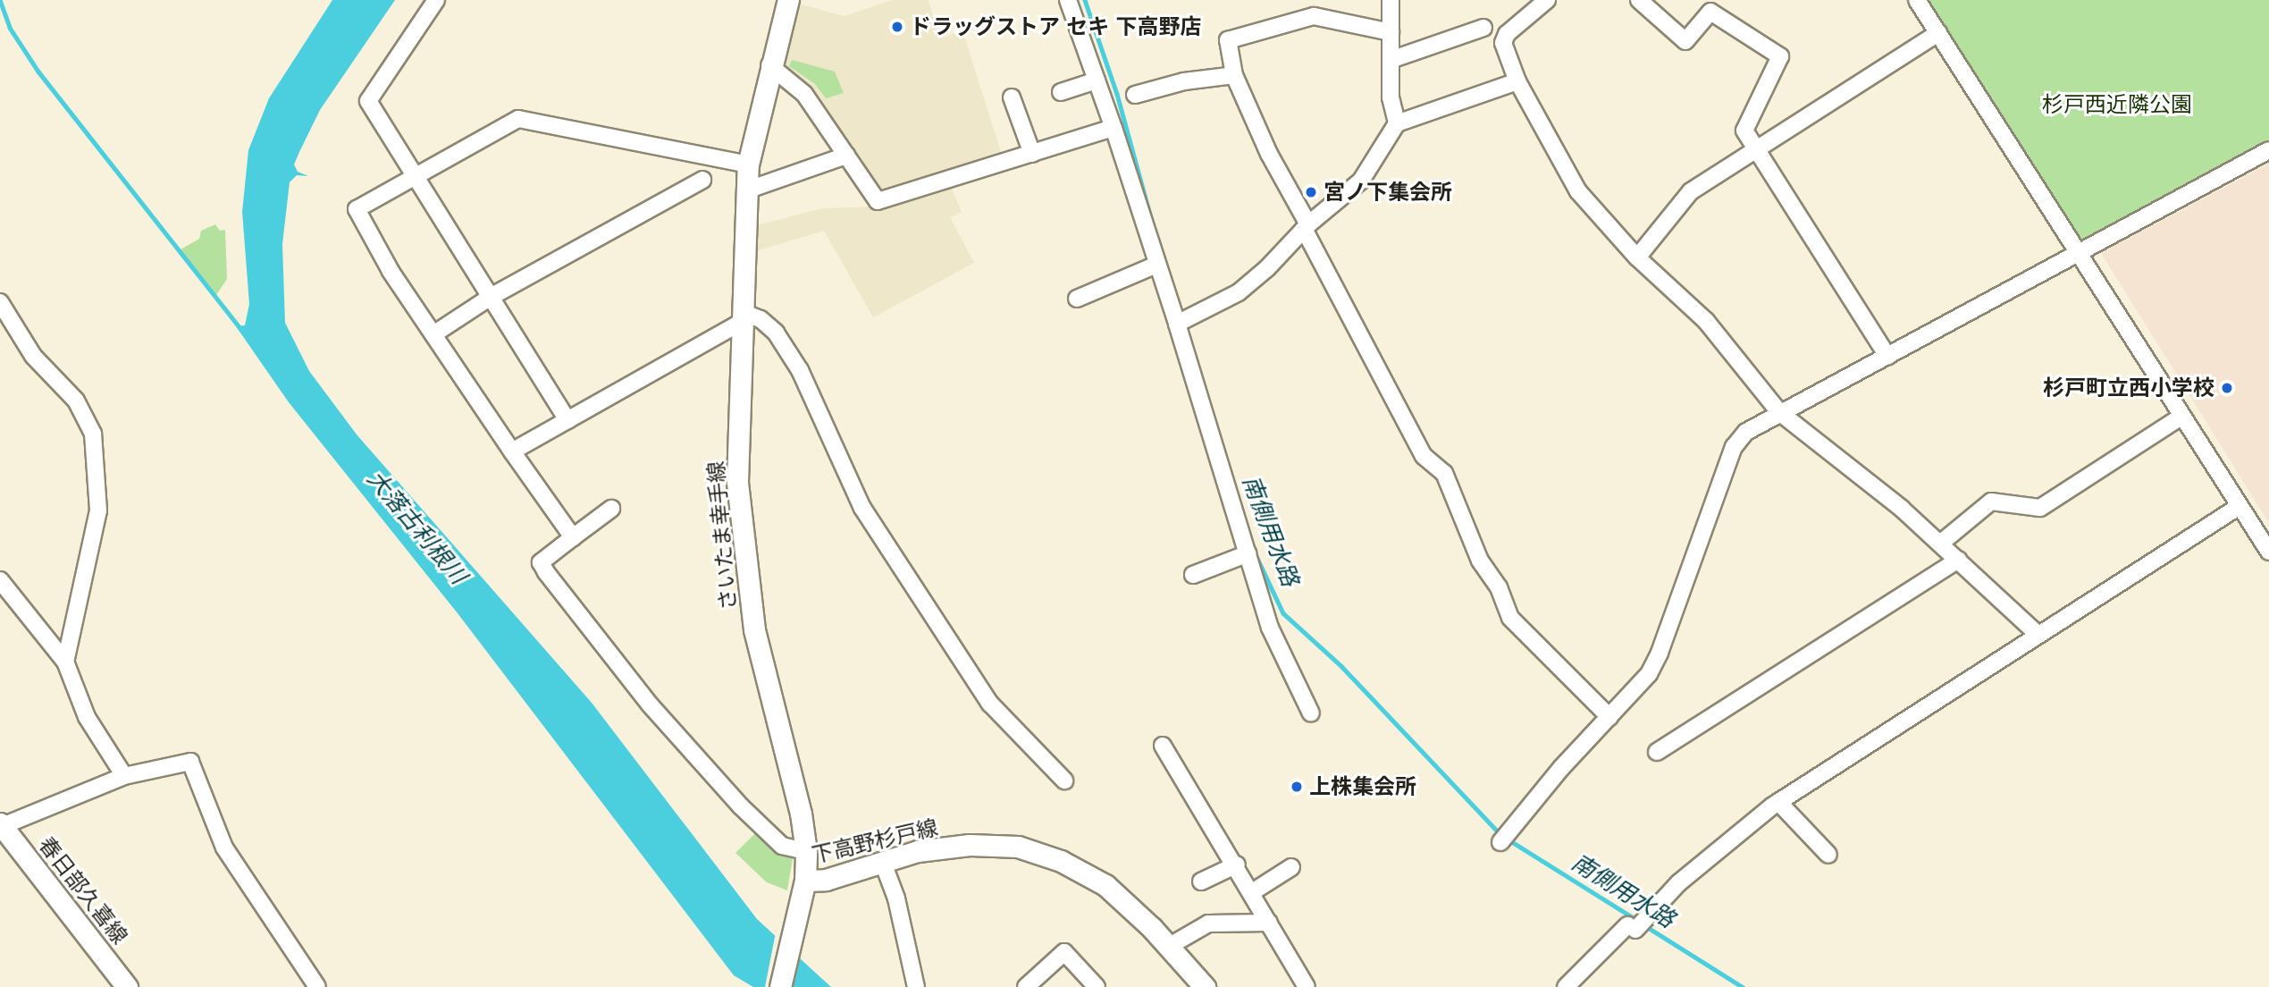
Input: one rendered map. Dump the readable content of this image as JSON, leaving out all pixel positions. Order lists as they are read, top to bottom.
{
  "streets": {
    "main road": ["さいたま幸手線", "下高野杉戸線", "春日部久喜線"]
  },
  "crossings": [
    ["さいたま幸手線", "下高野杉戸線"]
  ],
  "water": ["大落古利根川", "南側用水路"],
  "parks": ["杉戸西近隣公園"],
  "places": [
    "ドラッグストア セキ 下高野店",
    "宮ノ下集会所",
    "杉戸町立西小学校",
    "上株集会所"
  ]
}
